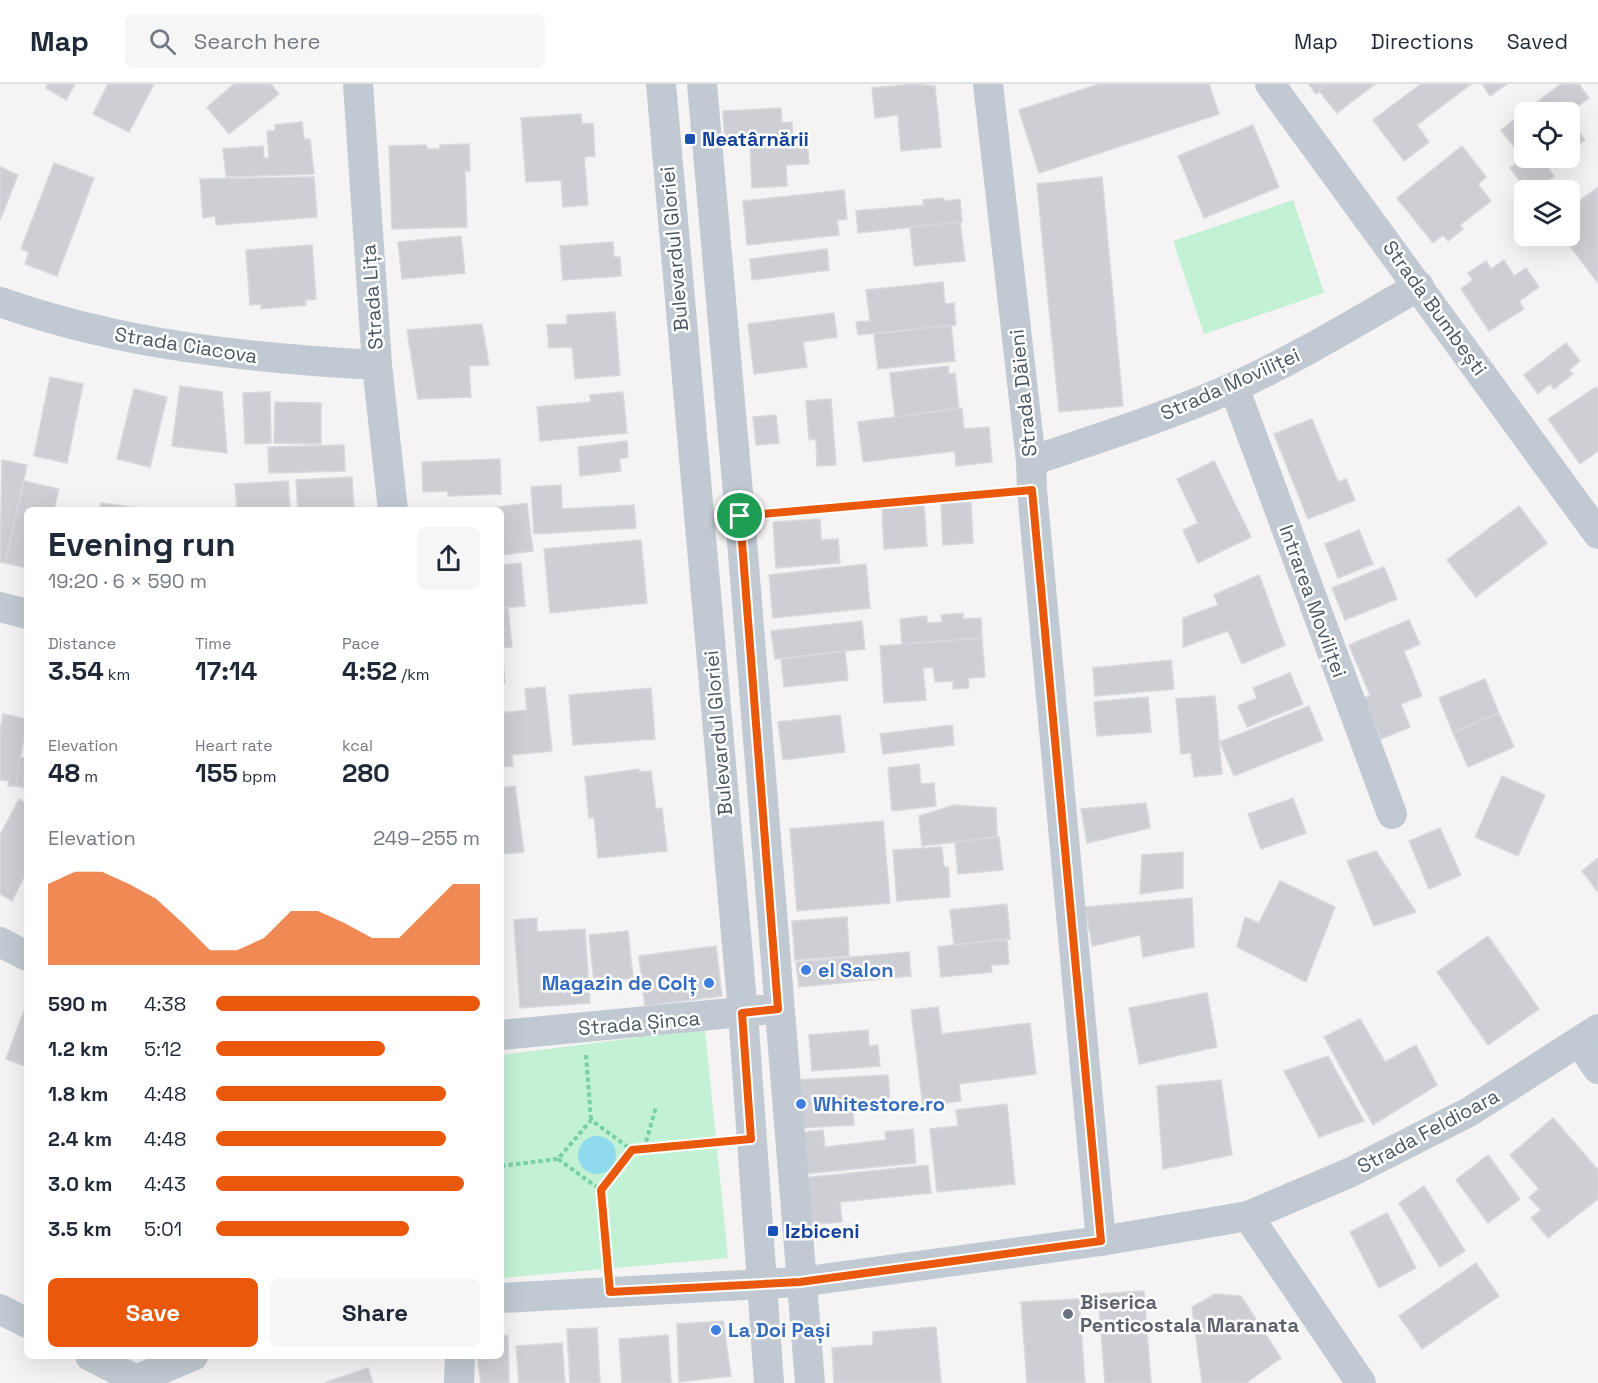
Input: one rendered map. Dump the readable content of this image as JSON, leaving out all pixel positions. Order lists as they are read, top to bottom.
{
  "streets": {
    "street": [
      "Bulevardul Gloriei",
      "Strada Lița",
      "Strada Bumbești",
      "Strada Ciacova",
      "Strada Moviliței",
      "Strada Dăieni",
      "Intrarea Moviliței",
      "Strada Șinca",
      "Strada Feldioara"
    ]
  },
  "crossings": [
    ["Bulevardul Gloriei", "Strada Șinca"],
    ["Bulevardul Gloriei", "Strada Feldioara"],
    ["Strada Lița", "Strada Ciacova"],
    ["Strada Bumbești", "Strada Moviliței"],
    ["Strada Moviliței", "Strada Dăieni"],
    ["Strada Moviliței", "Intrarea Moviliței"],
    ["Strada Dăieni", "Strada Feldioara"]
  ],
  "places": {
    "transit": ["Neatârnării", "Izbiceni"],
    "other": [
      "el Salon",
      "Magazin de Colț",
      "Whitestore.ro",
      "Biserica Penticostala Maranata",
      "La Doi Pași"
    ]
  },
  "page": {
    "header": "Map",
    "search": "Search here",
    "nav": ["Map", "Directions", "Saved"],
    "heading": ["Evening run", "19:20 · 6 × 590 m"],
    "stats": [
      ["Distance", "3.54 km"],
      ["Time", "17:14"],
      ["Pace", "4:52 /km"],
      ["Elevation", "48 m"],
      ["Heart rate", "155 bpm"],
      ["kcal", "280"]
    ],
    "chart": ["Elevation", "249–255 m"],
    "list": [
      {
        "name": "590 m",
        "note": "4:38"
      },
      {
        "name": "1.2 km",
        "note": "5:12"
      },
      {
        "name": "1.8 km",
        "note": "4:48"
      },
      {
        "name": "2.4 km",
        "note": "4:48"
      },
      {
        "name": "3.0 km",
        "note": "4:43"
      },
      {
        "name": "3.5 km",
        "note": "5:01"
      }
    ],
    "buttons": ["Save", "Share"]
  }
}
